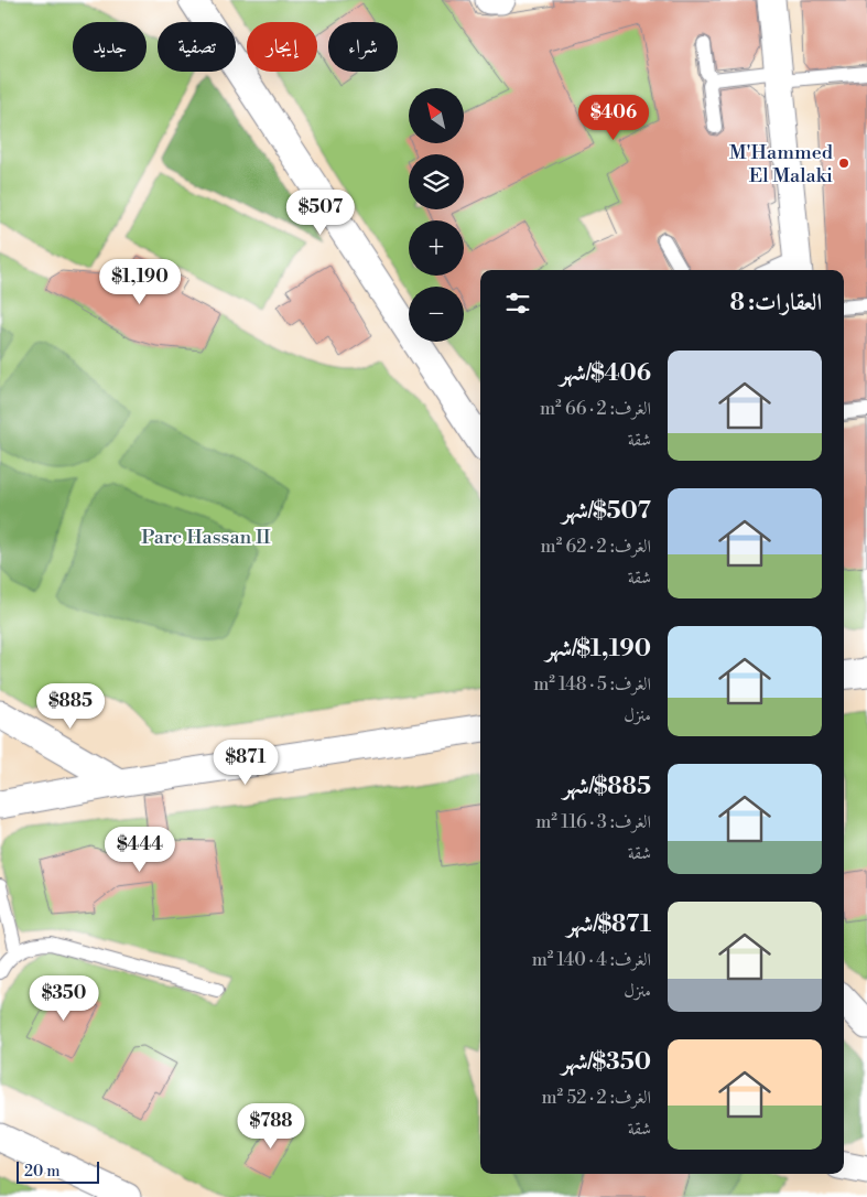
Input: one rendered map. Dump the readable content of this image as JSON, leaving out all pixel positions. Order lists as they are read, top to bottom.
{
  "parks": ["Parc Hassan II"],
  "places": ["M'Hammed El Malaki"],
  "scale_bar": "20 m",
  "north": "top left",
  "page": {
    "chip": [
      "شراء",
      "إيجار",
      "تصفية",
      "جديد"
    ],
    "map_buttons": ["+", "−"],
    "price": [
      "$406",
      "$507",
      "$1,190",
      "$885",
      "$871",
      "$444",
      "$350",
      "$788"
    ],
    "heading": "العقارات: 8",
    "list": [
      {
        "name": "$406/شهر",
        "note": "الغرف: 2 · 66 m² · شقة"
      },
      {
        "name": "$507/شهر",
        "note": "الغرف: 2 · 62 m² · شقة"
      },
      {
        "name": "$1,190/شهر",
        "note": "الغرف: 5 · 148 m² · منزل"
      },
      {
        "name": "$885/شهر",
        "note": "الغرف: 3 · 116 m² · شقة"
      },
      {
        "name": "$871/شهر",
        "note": "الغرف: 4 · 140 m² · منزل"
      },
      {
        "name": "$350/شهر",
        "note": "الغرف: 2 · 52 m² · شقة"
      }
    ],
    "scale": "20 m"
  }
}
